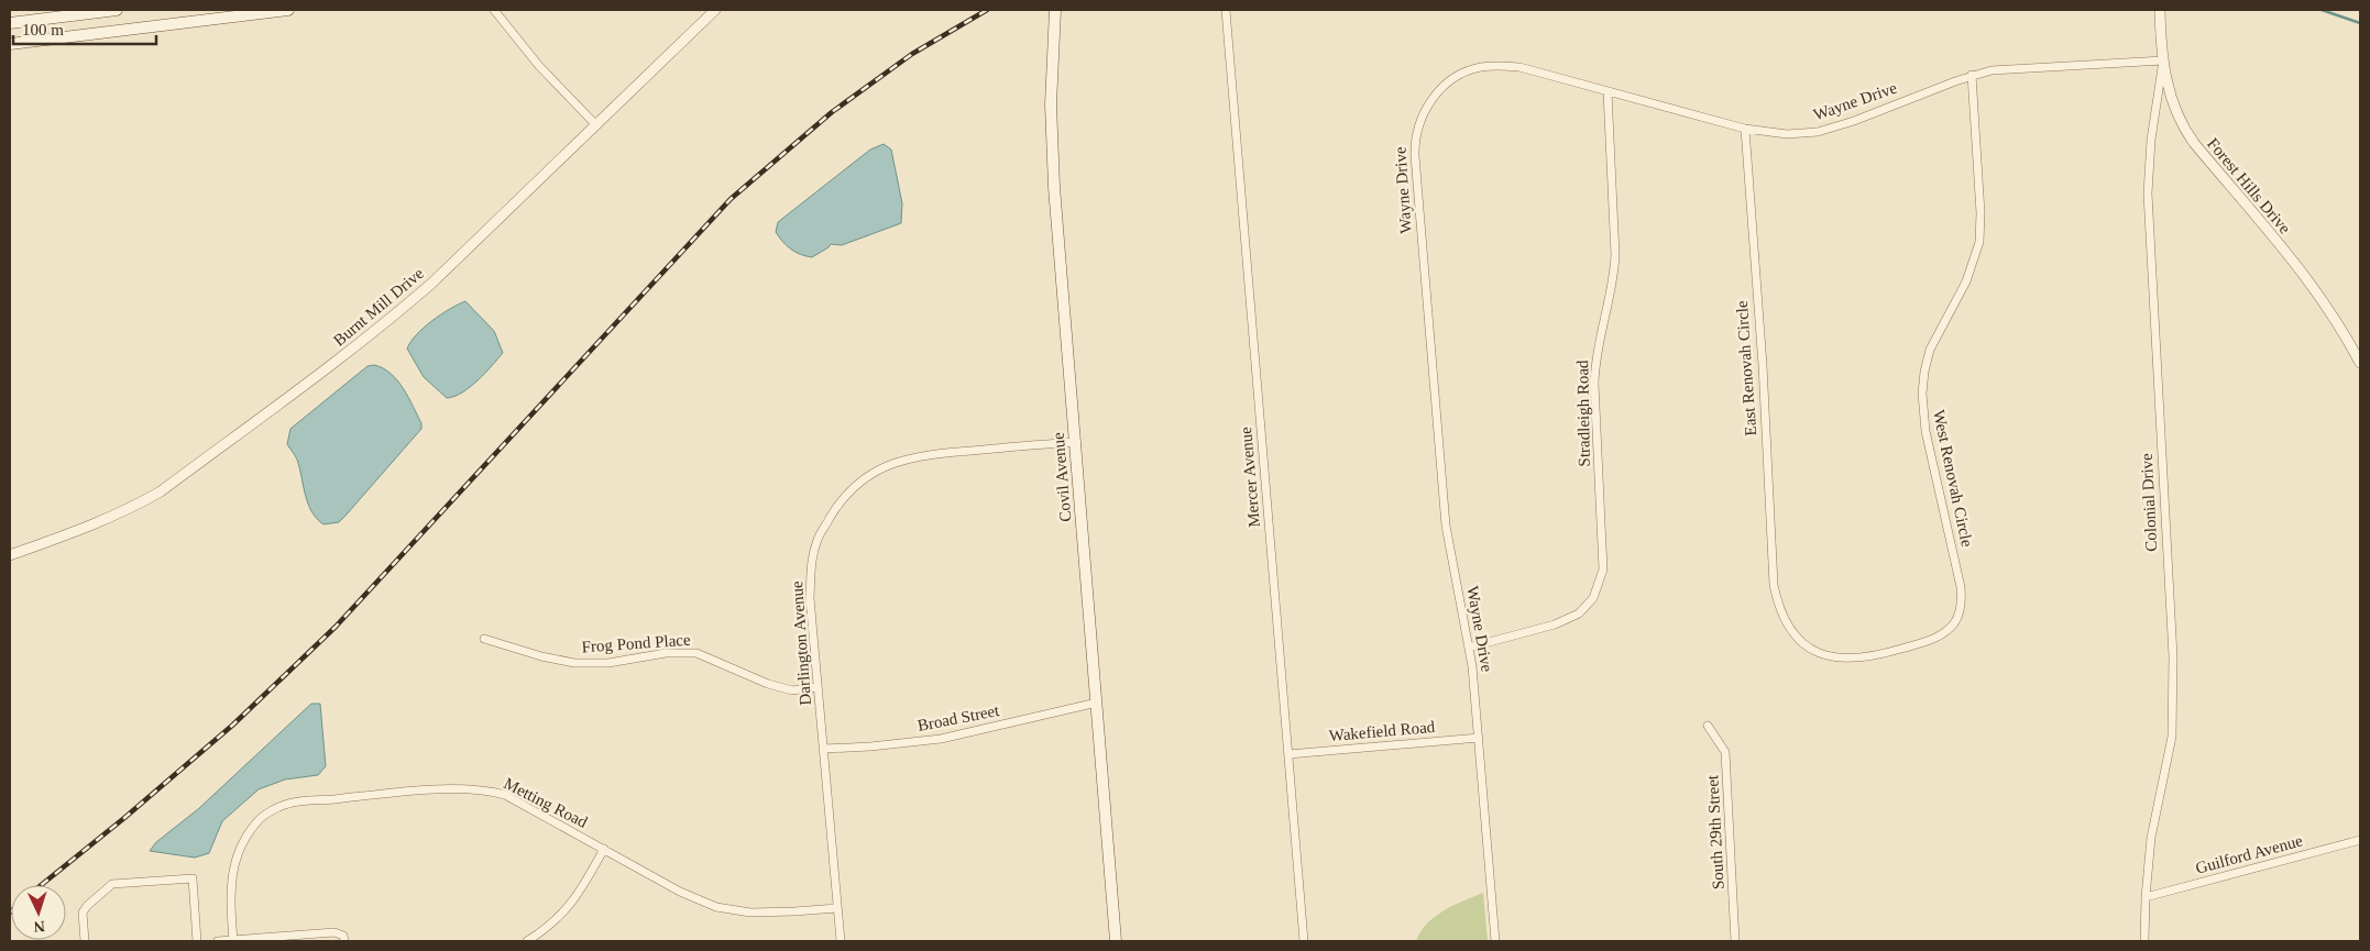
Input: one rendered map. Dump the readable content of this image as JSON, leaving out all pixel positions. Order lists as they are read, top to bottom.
{
  "streets": {
    "main road": ["Covil Avenue"],
    "street": [
      "Wayne Drive",
      "Forest Hills Drive",
      "Burnt Mill Drive",
      "East Renovah Circle",
      "Stradleigh Road",
      "Mercer Avenue",
      "West Renovah Circle",
      "Colonial Drive",
      "Frog Pond Place",
      "Darlington Avenue",
      "Broad Street",
      "Wakefield Road",
      "Metting Road",
      "South 29th Street",
      "Guilford Avenue"
    ]
  },
  "crossings": [
    ["Wayne Drive", "Forest Hills Drive"],
    ["Wayne Drive", "East Renovah Circle"],
    ["Wayne Drive", "Stradleigh Road"],
    ["Wayne Drive", "West Renovah Circle"],
    ["Wayne Drive", "Colonial Drive"],
    ["Wayne Drive", "Wakefield Road"],
    ["Forest Hills Drive", "Colonial Drive"],
    ["East Renovah Circle", "West Renovah Circle"],
    ["Covil Avenue", "Darlington Avenue"],
    ["Covil Avenue", "Broad Street"],
    ["Mercer Avenue", "Wakefield Road"],
    ["Colonial Drive", "Guilford Avenue"],
    ["Frog Pond Place", "Darlington Avenue"],
    ["Darlington Avenue", "Broad Street"],
    ["Darlington Avenue", "Metting Road"]
  ],
  "scale_bar": "100 m",
  "north": "bottom"
}
